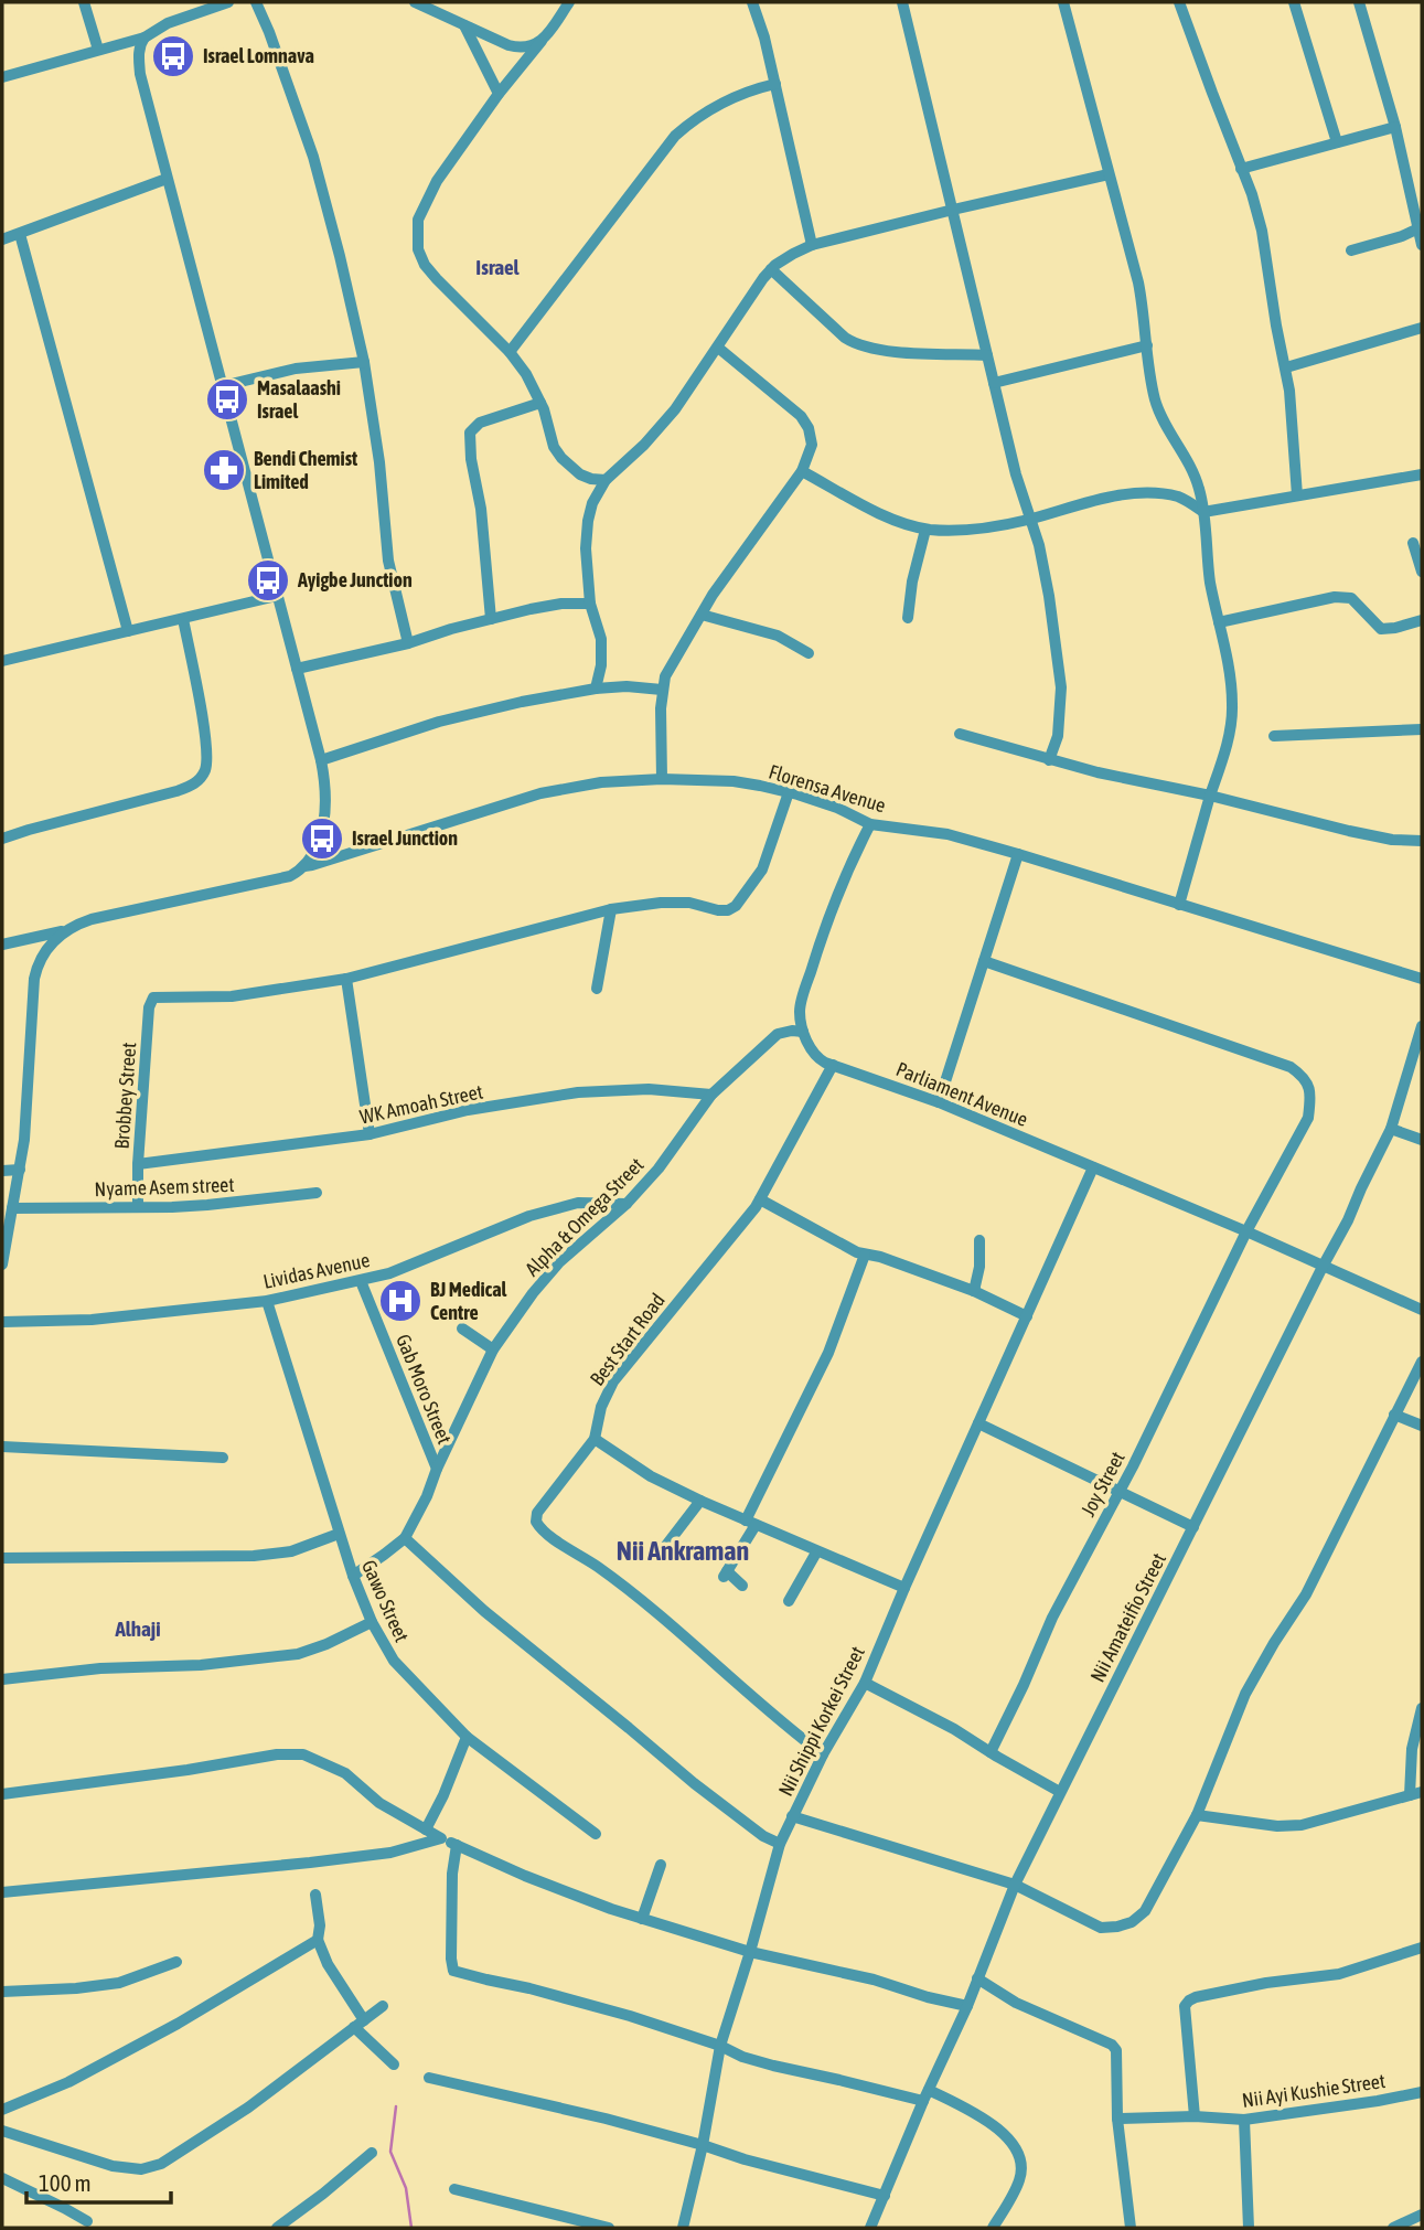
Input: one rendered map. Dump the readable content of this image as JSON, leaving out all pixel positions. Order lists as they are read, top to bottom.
{
  "streets": {
    "street": [
      "Florensa Avenue",
      "Parliament Avenue",
      "Brobbey Street",
      "WK Amoah Street",
      "Nyame Asem street",
      "Alpha & Omega Street",
      "Lividas Avenue",
      "Best Start Road",
      "Gab Moro Street",
      "Joy Street",
      "Gawo Street",
      "Nii Amateifio Street",
      "Nii Shippi Korkei Street",
      "Nii Ayi Kushie Street"
    ]
  },
  "crossings": [
    ["Parliament Avenue", "Alpha & Omega Street"],
    ["Parliament Avenue", "Best Start Road"],
    ["Parliament Avenue", "Joy Street"],
    ["Parliament Avenue", "Nii Amateifio Street"],
    ["Parliament Avenue", "Nii Shippi Korkei Street"],
    ["Brobbey Street", "WK Amoah Street"],
    ["Brobbey Street", "Nyame Asem street"],
    ["WK Amoah Street", "Alpha & Omega Street"],
    ["Alpha & Omega Street", "Lividas Avenue"],
    ["Alpha & Omega Street", "Gab Moro Street"],
    ["Alpha & Omega Street", "Gawo Street"],
    ["Lividas Avenue", "Gab Moro Street"],
    ["Lividas Avenue", "Gawo Street"],
    ["Best Start Road", "Nii Shippi Korkei Street"]
  ],
  "districts": ["Israel", "Nii Ankraman", "Alhaji"],
  "places": {
    "bus stop": [
      "Israel Lomnava",
      "Masalaashi Israel",
      "Ayigbe Junction",
      "Israel Junction"
    ],
    "pharmacy": ["Bendi Chemist Limited"],
    "hospital": ["BJ Medical Centre"]
  },
  "scale_bar": "100 m"
}
